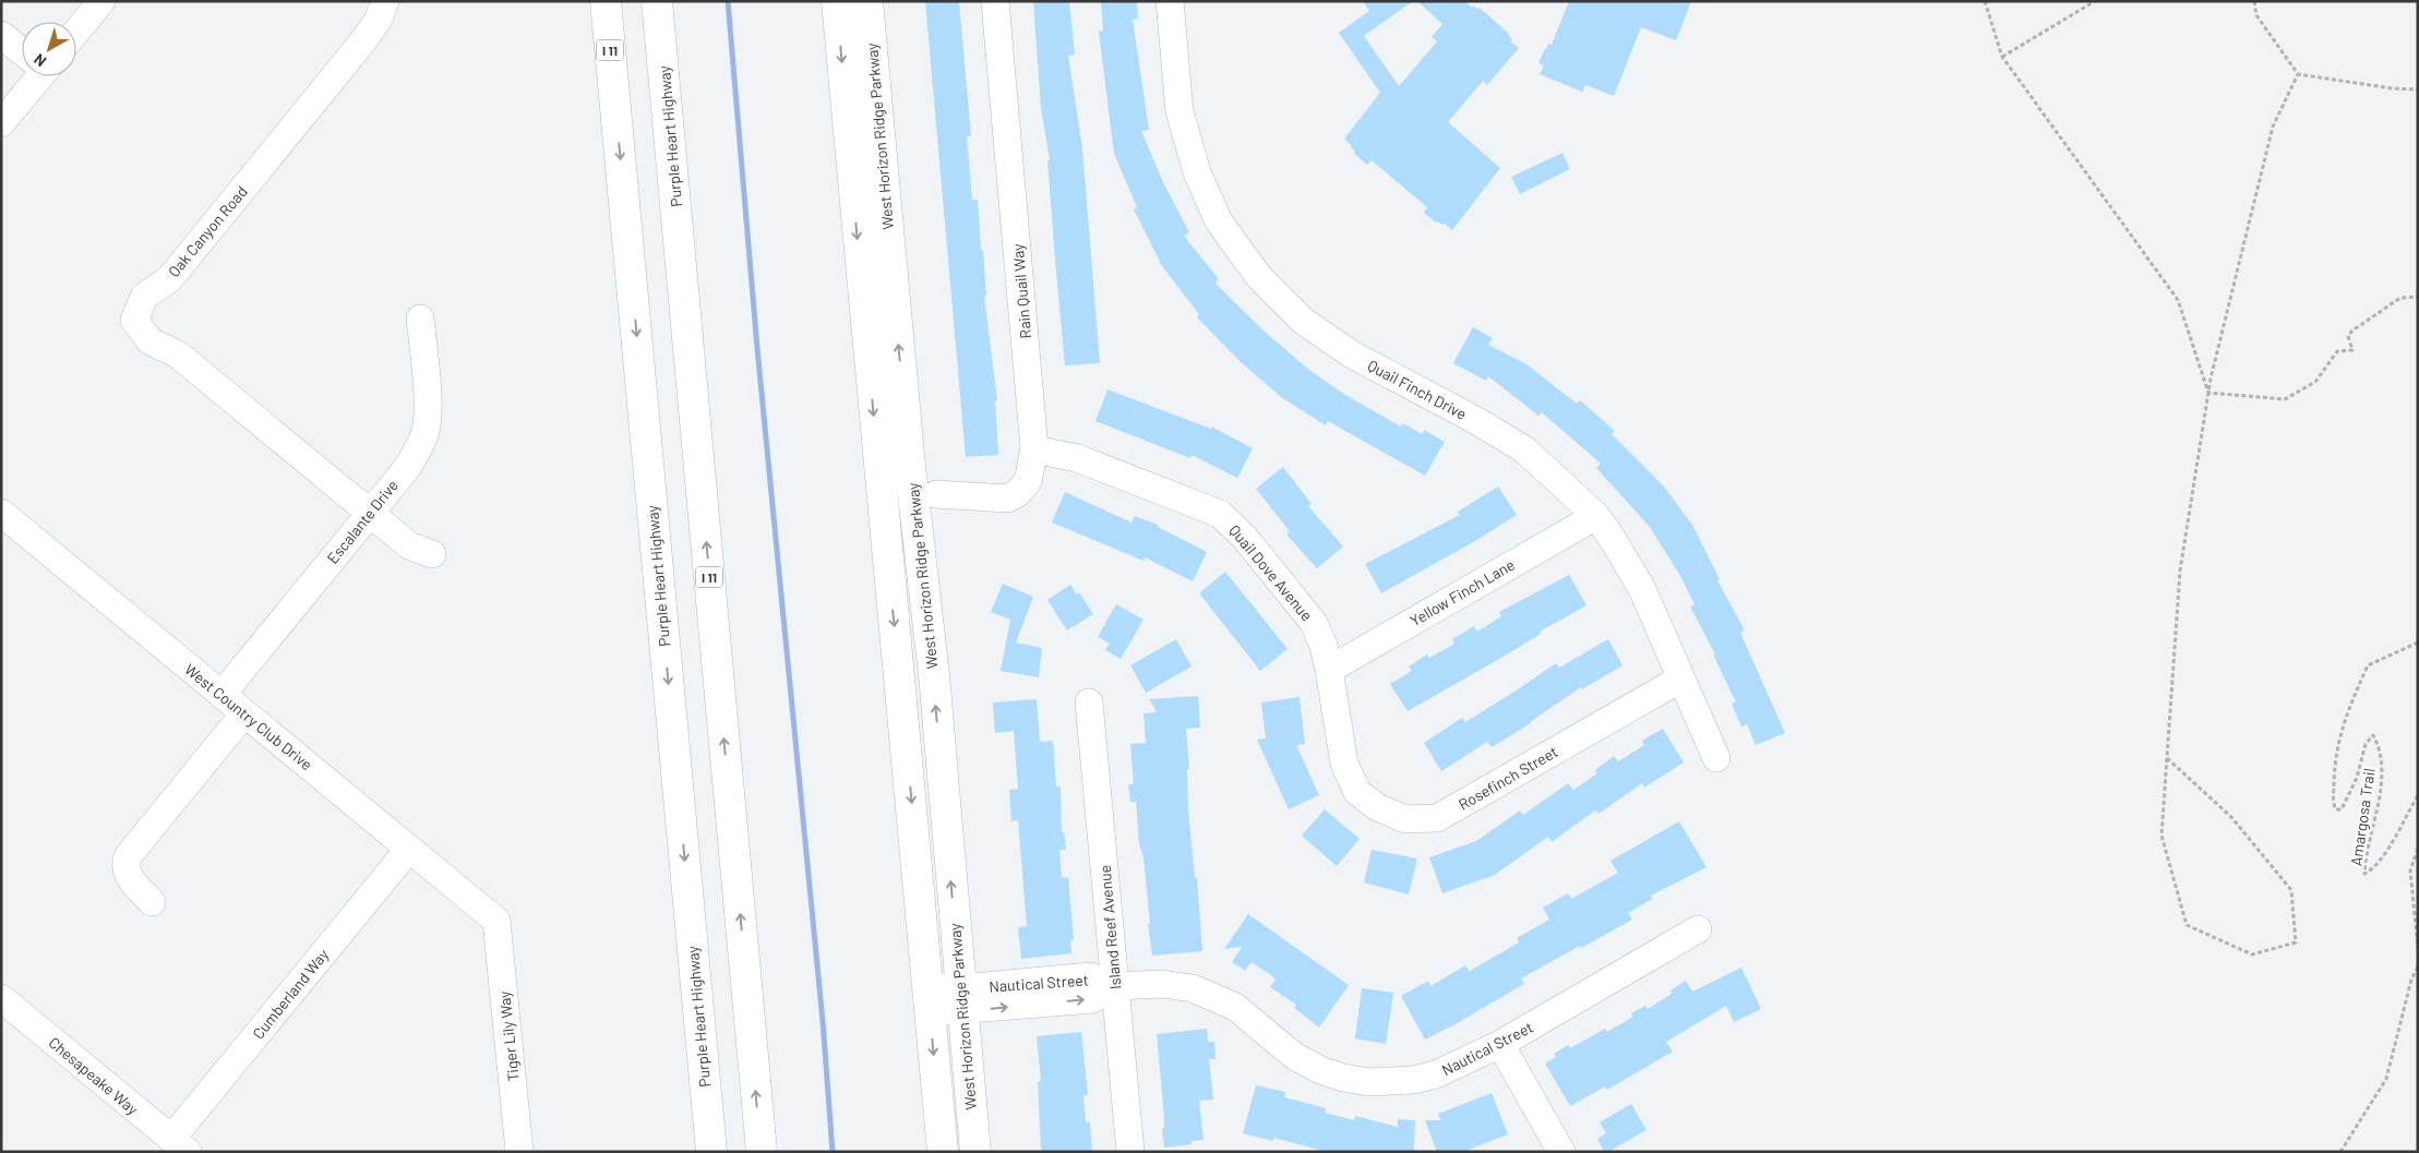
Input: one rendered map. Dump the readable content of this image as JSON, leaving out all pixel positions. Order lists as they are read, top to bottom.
{
  "streets": {
    "main road": ["I 11", "Purple Heart Highway", "West Horizon Ridge Parkway"],
    "street": [
      "Oak Canyon Road",
      "Rain Quail Way",
      "Quail Finch Drive",
      "Escalante Drive",
      "Quail Dove Avenue",
      "Yellow Finch Lane",
      "West Country Club Drive",
      "Rosefinch Street",
      "Island Reef Avenue",
      "Nautical Street",
      "Cumberland Way",
      "Tiger Lily Way",
      "Chesapeake Way"
    ],
    "path": ["Amargosa Trail"]
  },
  "crossings": [
    ["West Horizon Ridge Parkway", "Rain Quail Way"],
    ["West Horizon Ridge Parkway", "Nautical Street"],
    ["Oak Canyon Road", "Escalante Drive"],
    ["Rain Quail Way", "Quail Dove Avenue"],
    ["Quail Finch Drive", "Yellow Finch Lane"],
    ["Quail Finch Drive", "Rosefinch Street"],
    ["Escalante Drive", "West Country Club Drive"],
    ["Quail Dove Avenue", "Yellow Finch Lane"],
    ["Quail Dove Avenue", "Rosefinch Street"],
    ["West Country Club Drive", "Cumberland Way"],
    ["West Country Club Drive", "Tiger Lily Way"],
    ["Island Reef Avenue", "Nautical Street"],
    ["Cumberland Way", "Chesapeake Way"]
  ],
  "north": "bottom left"
}
